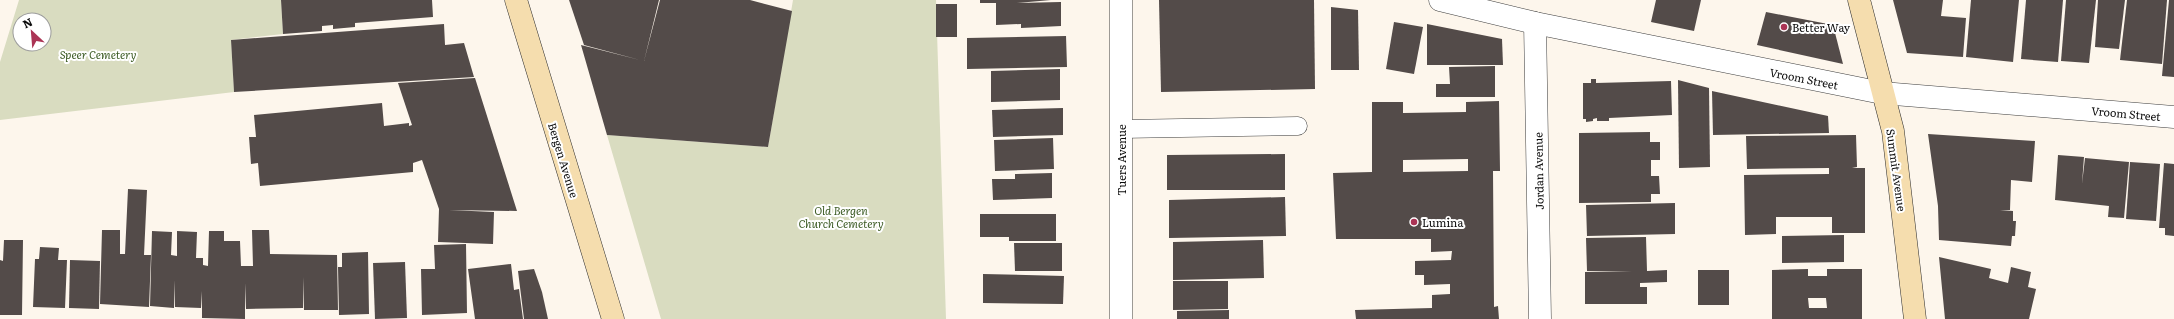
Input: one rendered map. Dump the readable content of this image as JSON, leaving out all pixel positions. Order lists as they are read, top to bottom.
{
  "streets": {
    "street": [
      "Vroom Street",
      "Bergen Avenue",
      "Tuers Avenue",
      "Summit Avenue",
      "Jordan Avenue"
    ]
  },
  "crossings": [
    ["Vroom Street", "Summit Avenue"],
    ["Vroom Street", "Jordan Avenue"]
  ],
  "parks": ["Speer Cemetery", "Old Bergen Church Cemetery"],
  "places": ["Better Way", "Lumina"],
  "north": "top left"
}
